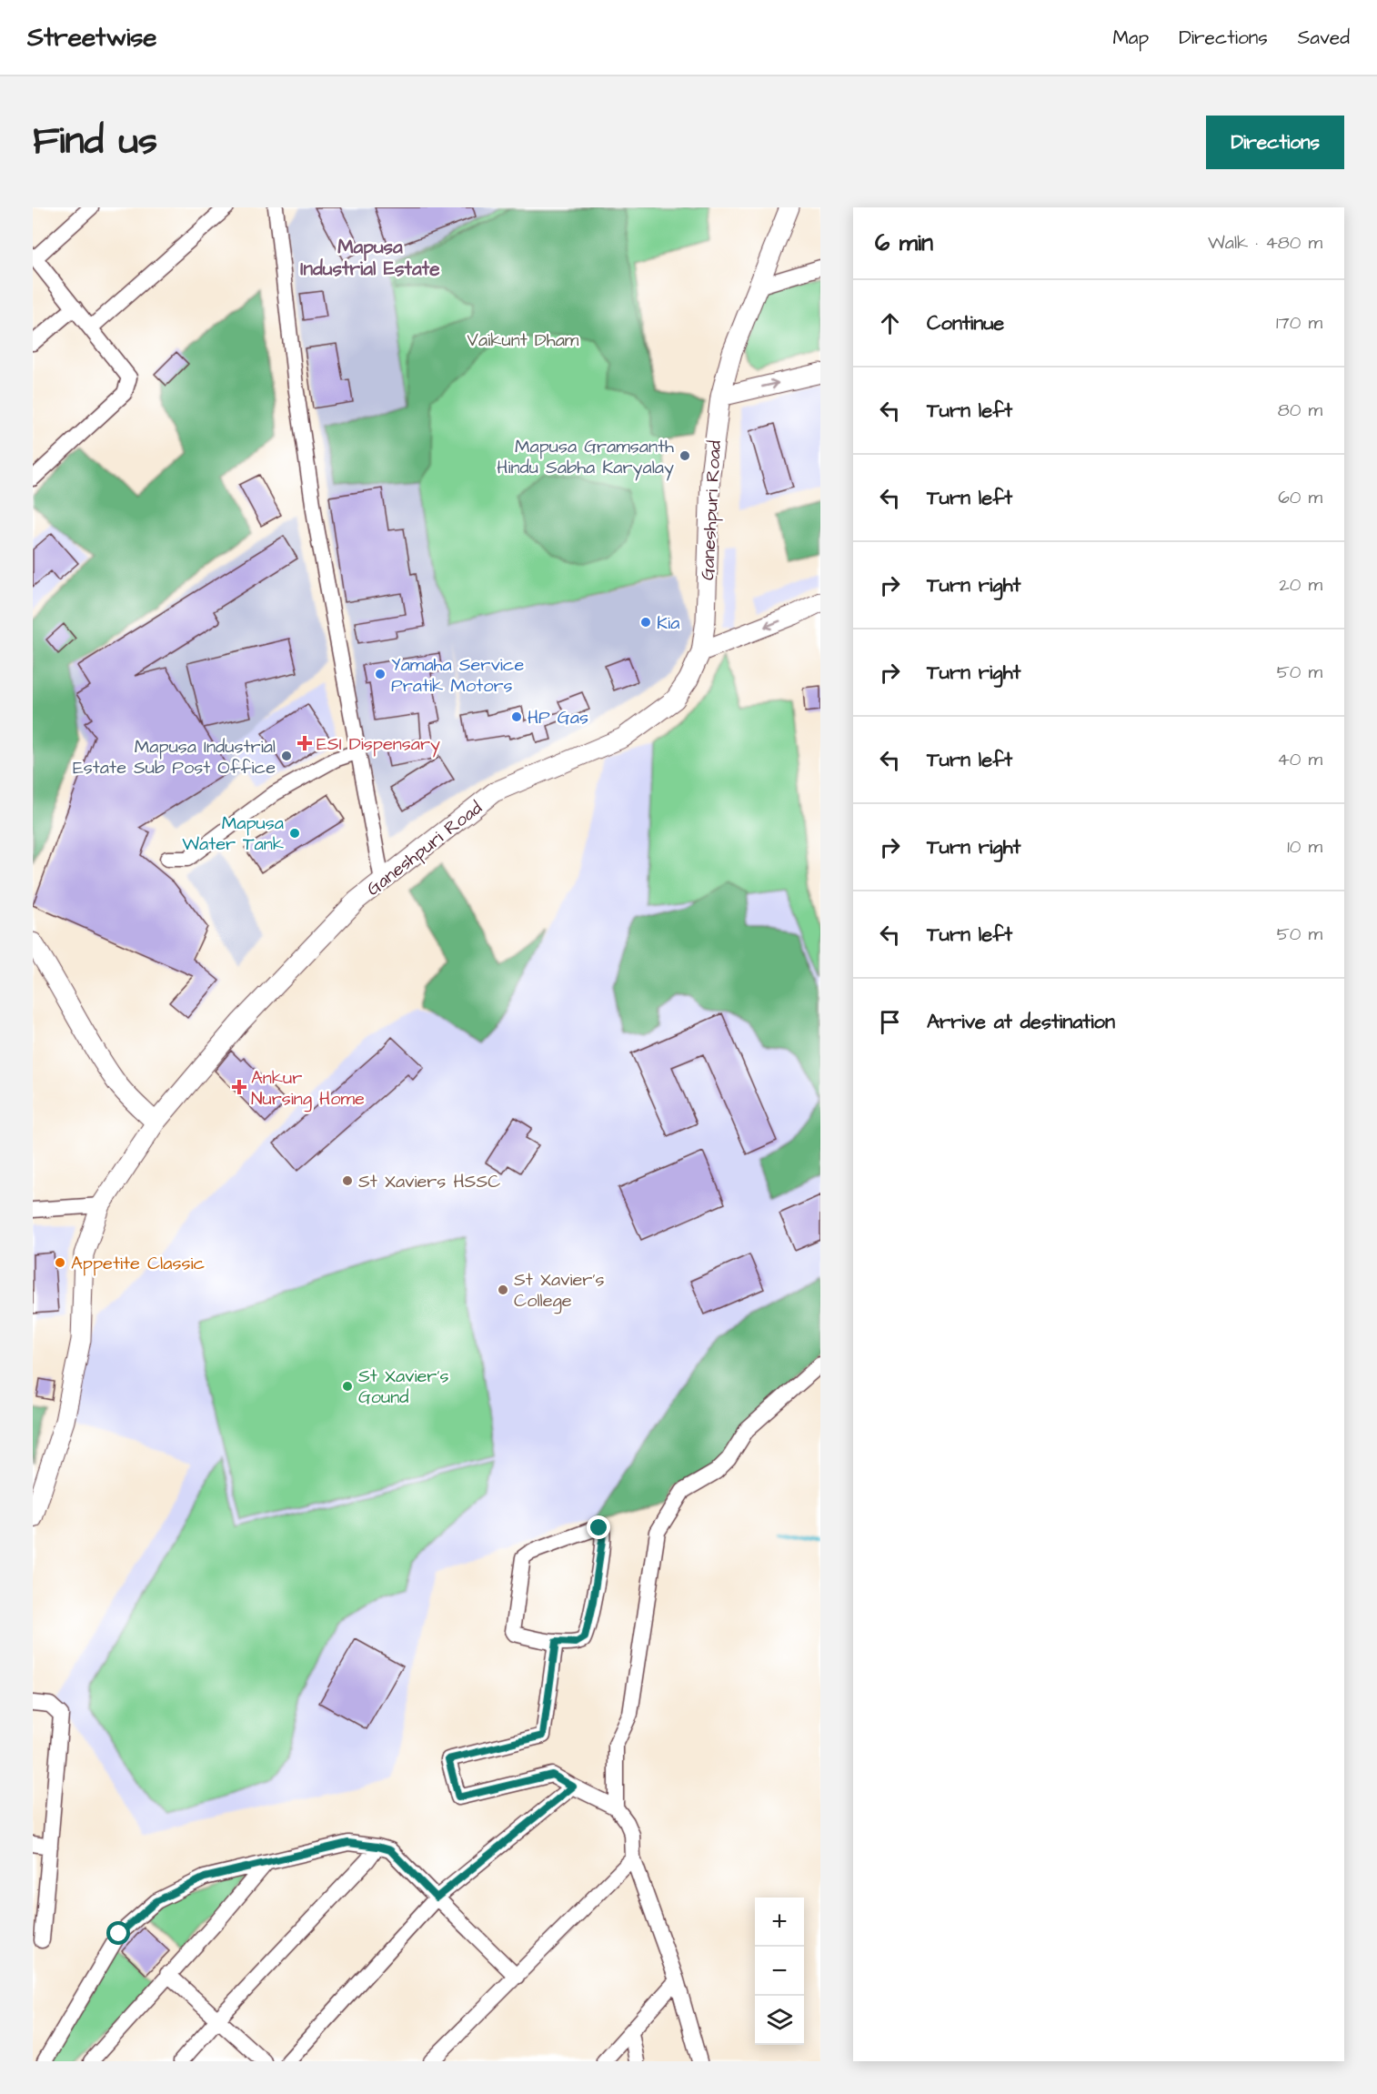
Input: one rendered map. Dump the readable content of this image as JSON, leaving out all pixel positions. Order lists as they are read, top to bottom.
{
  "streets": {
    "street": ["Ganeshpuri Road"]
  },
  "districts": ["Mapusa Industrial Estate"],
  "parks": ["Vaikunt Dham"],
  "places": {
    "other": [
      "Mapusa Gramsanth Hindu Sabha Karyalay",
      "Kia",
      "Yamaha Service Pratik Motors",
      "HP Gas",
      "Mapusa Industrial Estate Sub Post Office",
      "Mapusa Water Tank",
      "St Xaviers HSSC",
      "Appetite Classic",
      "St Xavier's College",
      "St Xavier's Gound"
    ],
    "health": ["ESI Dispensary", "Ankur Nursing Home"]
  },
  "page": {
    "header": "Streetwise",
    "nav": ["Map", "Directions", "Saved"],
    "title": "Find us",
    "buttons": "Directions",
    "heading": ["6 min", "Walk · 480 m"],
    "list": [
      ["Continue", "170 m"],
      ["Turn left", "80 m"],
      ["Turn left", "60 m"],
      ["Turn right", "20 m"],
      ["Turn right", "50 m"],
      ["Turn left", "40 m"],
      ["Turn right", "10 m"],
      ["Turn left", "50 m"],
      "Arrive at destination"
    ],
    "map_buttons": ["+", "−"]
  }
}
